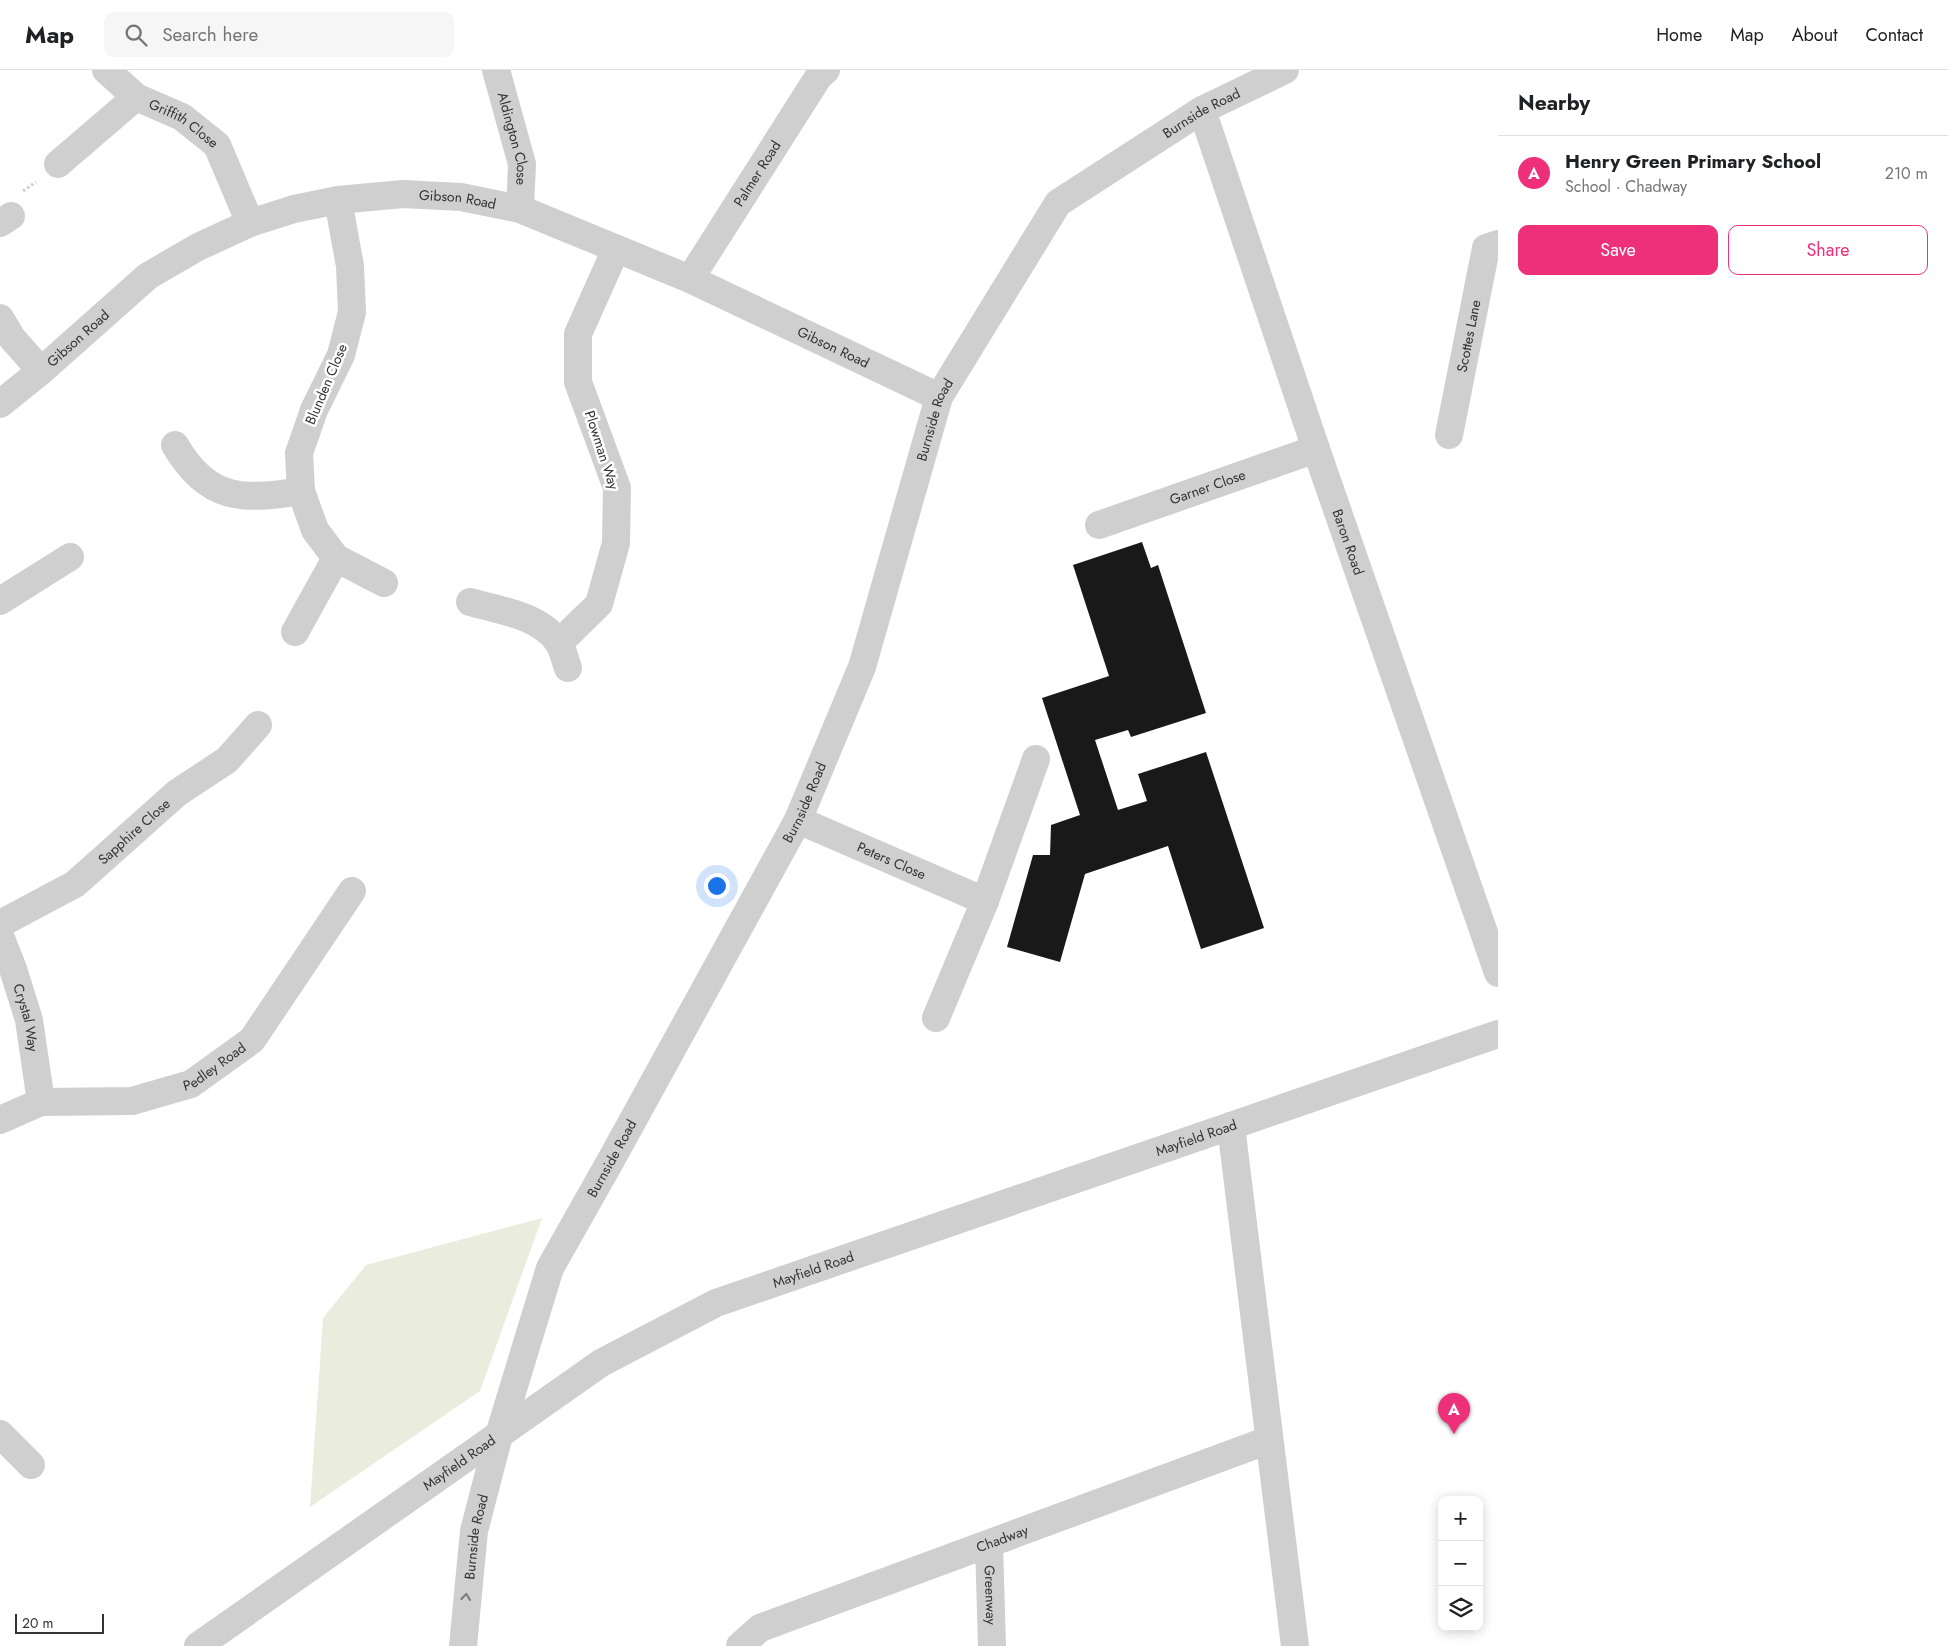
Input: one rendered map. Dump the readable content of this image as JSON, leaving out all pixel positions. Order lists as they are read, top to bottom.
{
  "streets": {
    "street": [
      "Burnside Road",
      "Griffith Close",
      "Aldington Close",
      "Palmer Road",
      "Gibson Road",
      "Scottes Lane",
      "Blunden Close",
      "Plowman Way",
      "Garner Close",
      "Baron Road",
      "Sapphire Close",
      "Peters Close",
      "Crystal Way",
      "Pedley Road",
      "Mayfield Road",
      "Chadway",
      "Greenway"
    ]
  },
  "crossings": [
    ["Burnside Road", "Gibson Road"],
    ["Burnside Road", "Baron Road"],
    ["Burnside Road", "Peters Close"],
    ["Burnside Road", "Mayfield Road"],
    ["Griffith Close", "Gibson Road"],
    ["Aldington Close", "Gibson Road"],
    ["Palmer Road", "Gibson Road"],
    ["Gibson Road", "Blunden Close"],
    ["Gibson Road", "Plowman Way"],
    ["Garner Close", "Baron Road"],
    ["Crystal Way", "Pedley Road"],
    ["Chadway", "Greenway"]
  ],
  "scale_bar": "20 m",
  "page": {
    "header": "Map",
    "search": "Search here",
    "nav": [
      "Home",
      "Map",
      "About",
      "Contact"
    ],
    "heading": "Nearby",
    "list": [
      {
        "mark": "A",
        "name": "Henry Green Primary School",
        "note": "School · Chadway",
        "value": "210 m"
      }
    ],
    "buttons": ["Save", "Share"],
    "pins": "A",
    "map_buttons": ["+", "−"],
    "scale": "20 m"
  }
}
